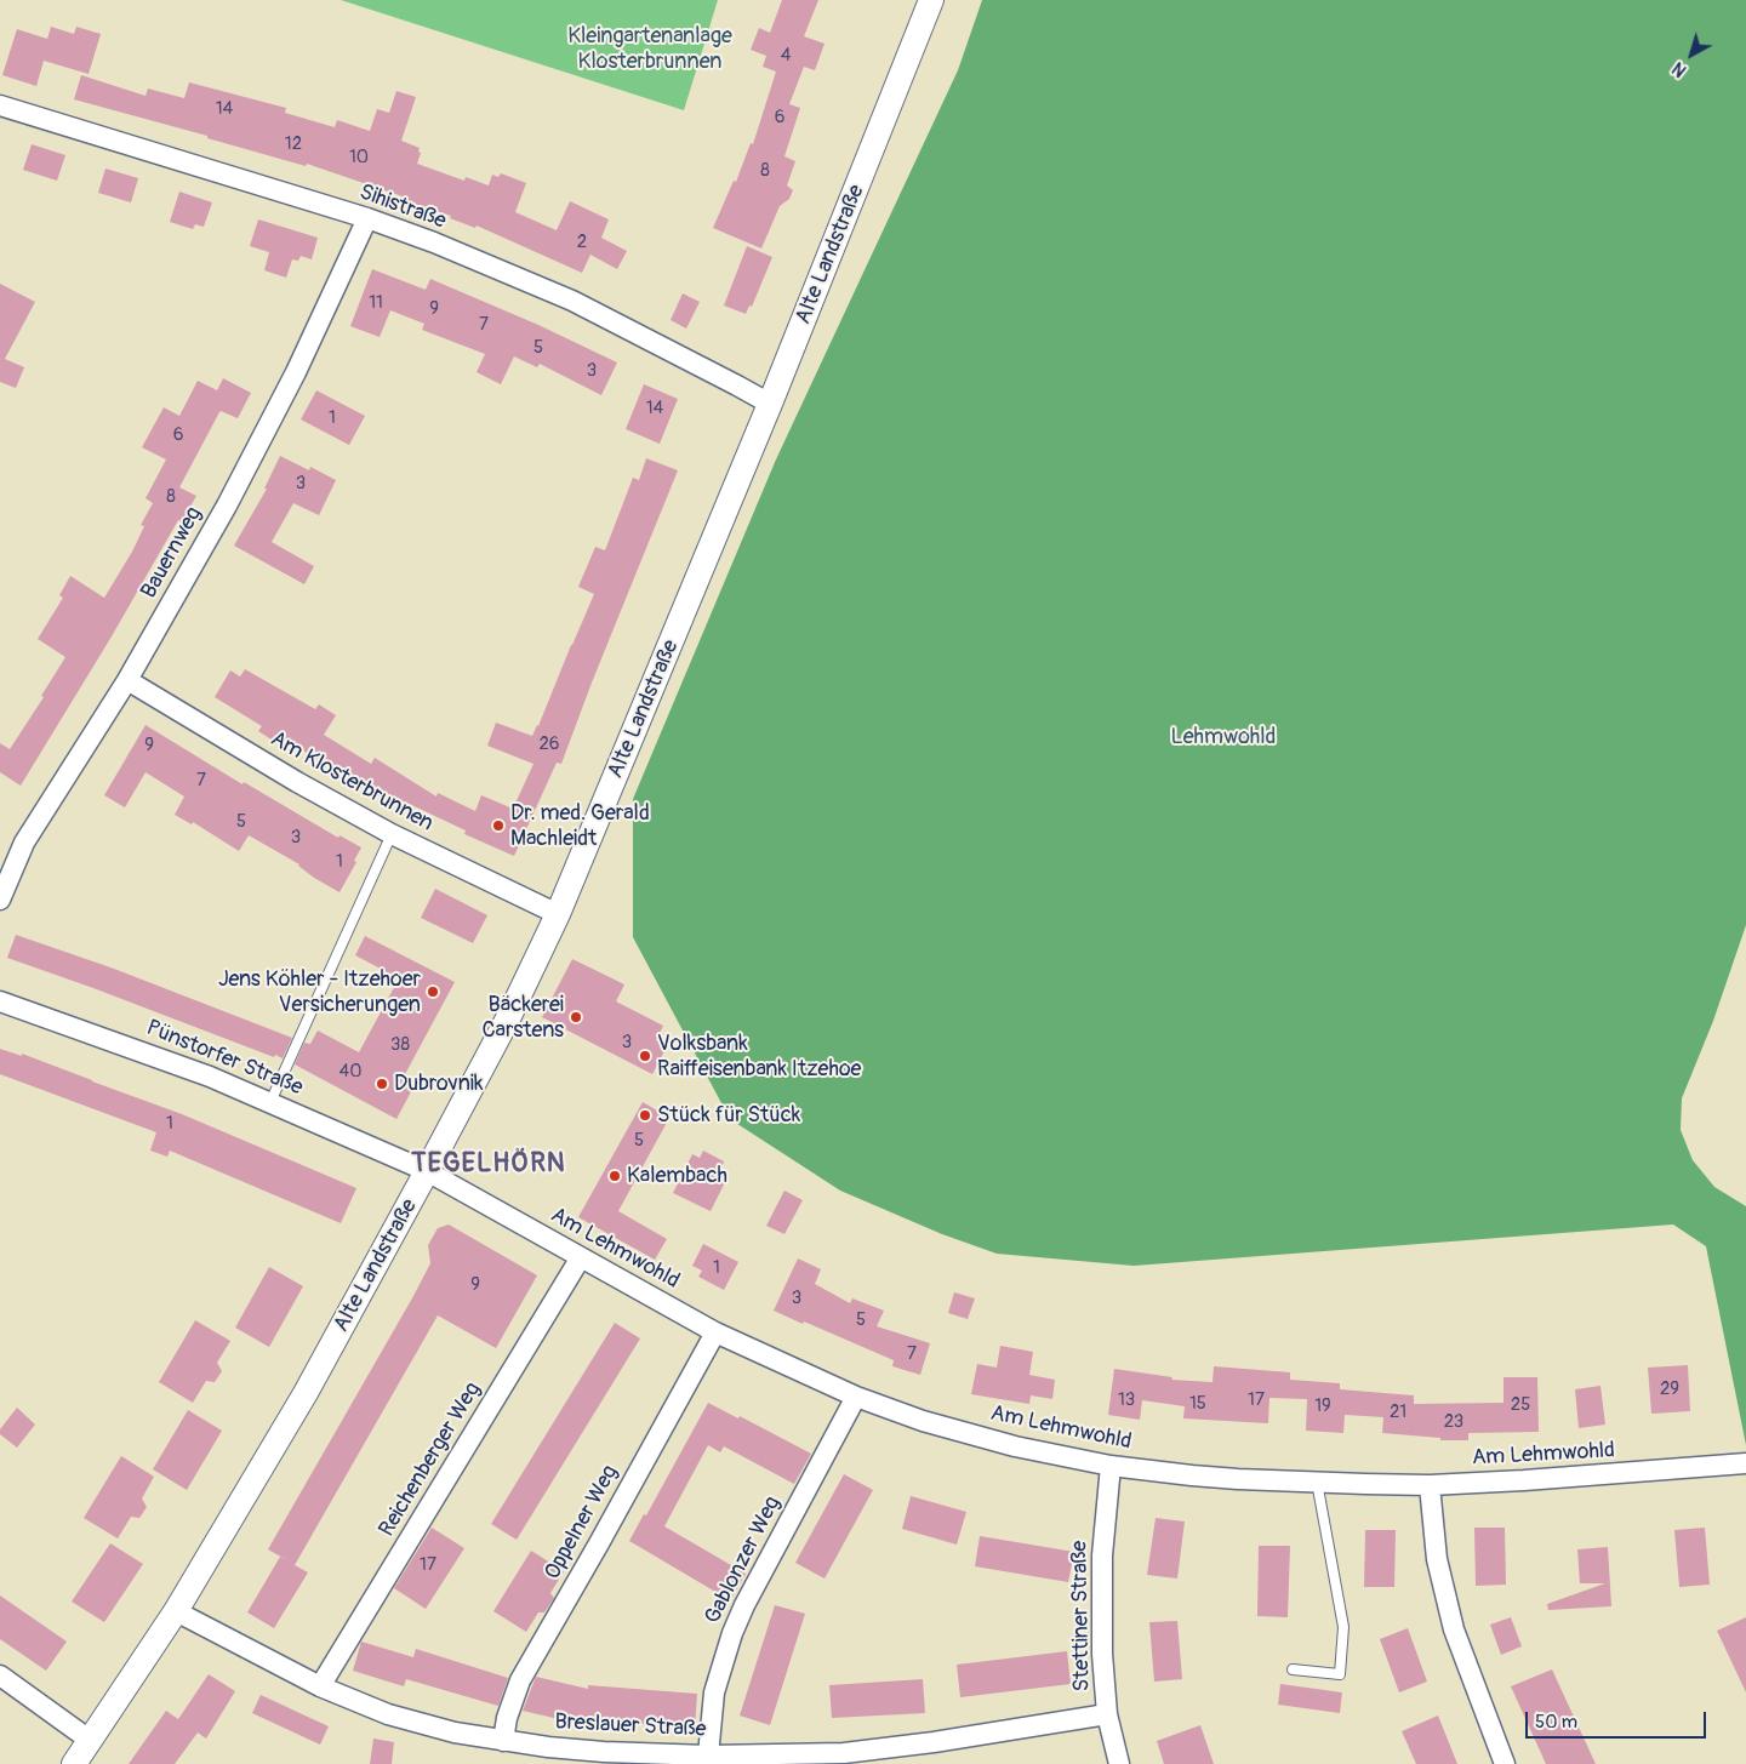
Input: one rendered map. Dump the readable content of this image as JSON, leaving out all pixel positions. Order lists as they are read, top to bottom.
{
  "streets": {
    "street": [
      "Sihistraße",
      "Alte Landstraße",
      "Bauernweg",
      "Am Klosterbrunnen",
      "Pünstorfer Straße",
      "Am Lehmwohld",
      "Reichenberger Weg",
      "Oppelner Weg",
      "Gablonzer Weg",
      "Stettiner Straße",
      "Breslauer Straße"
    ]
  },
  "crossings": [
    ["Sihistraße", "Alte Landstraße"],
    ["Sihistraße", "Bauernweg"],
    ["Alte Landstraße", "Am Klosterbrunnen"],
    ["Alte Landstraße", "Pünstorfer Straße"],
    ["Alte Landstraße", "Am Lehmwohld"],
    ["Alte Landstraße", "Breslauer Straße"],
    ["Bauernweg", "Am Klosterbrunnen"],
    ["Pünstorfer Straße", "Am Lehmwohld"],
    ["Am Lehmwohld", "Reichenberger Weg"],
    ["Am Lehmwohld", "Oppelner Weg"],
    ["Am Lehmwohld", "Gablonzer Weg"],
    ["Am Lehmwohld", "Stettiner Straße"],
    ["Reichenberger Weg", "Breslauer Straße"],
    ["Oppelner Weg", "Breslauer Straße"],
    ["Gablonzer Weg", "Breslauer Straße"],
    ["Stettiner Straße", "Breslauer Straße"]
  ],
  "districts": ["TEGELHÖRN"],
  "parks": ["Kleingartenanlage Klosterbrunnen", "Lehmwohld"],
  "places": [
    "Dr. med. Gerald Machleidt",
    "Jens Köhler - Itzehoer Versicherungen",
    "Bäckerei Carstens",
    "Volksbank Raiffeisenbank Itzehoe",
    "Dubrovnik",
    "Stück für Stück",
    "Kalembach"
  ],
  "house_numbers": [
    "4",
    "14",
    "6",
    "12",
    "10",
    "8",
    "2",
    "11",
    "9",
    "7",
    "5",
    "3",
    "14",
    "1",
    "6",
    "3",
    "8",
    "26",
    "9",
    "7",
    "5",
    "3",
    "1",
    "3",
    "38",
    "40",
    "1",
    "5",
    "1",
    "9",
    "3",
    "5",
    "7",
    "29",
    "13",
    "17",
    "15",
    "25",
    "19",
    "21",
    "23",
    "17"
  ],
  "scale_bar": "50 m",
  "north": "bottom left"
}
